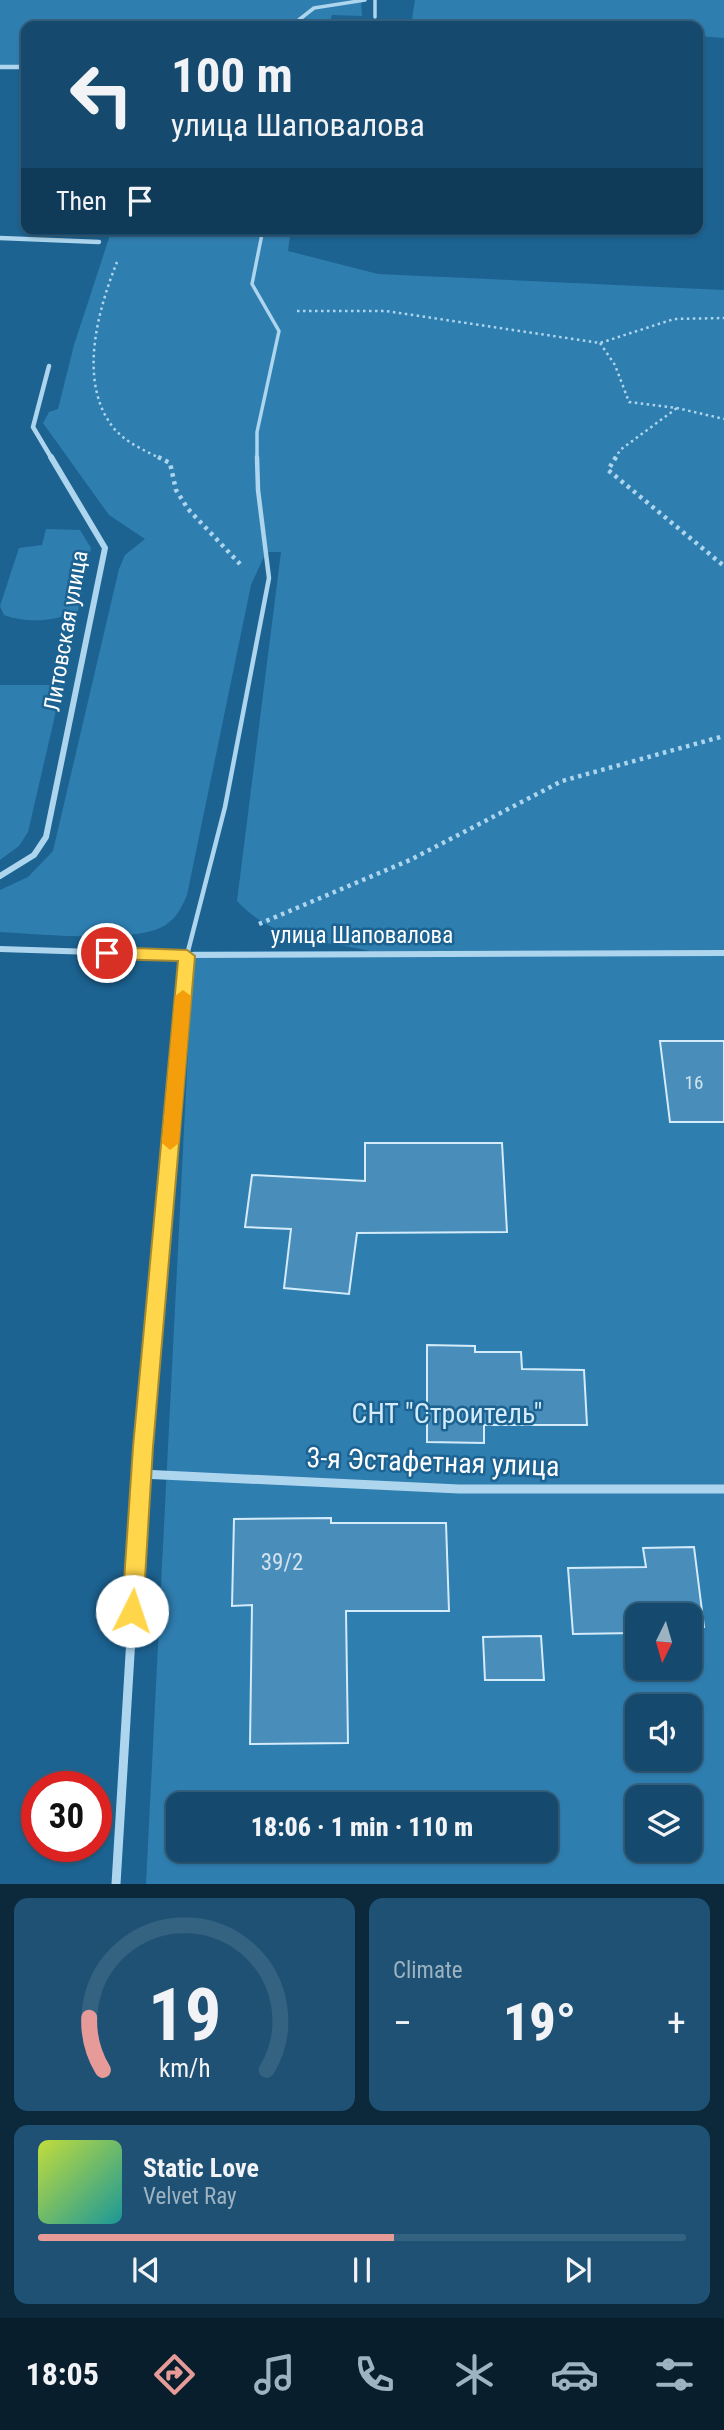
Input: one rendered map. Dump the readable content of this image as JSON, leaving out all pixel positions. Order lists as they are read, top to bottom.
{
  "streets": {
    "street": ["Литовская улица", "улица Шаповалова", "3-я Эстафетная улица"]
  },
  "parks": ["СНТ \"Строитель\""],
  "house_numbers": ["16", "39/2"],
  "north": "bottom",
  "page": {
    "turn": ["100 m", "улица Шаповалова"],
    "then": "Then",
    "limit": "30",
    "trip": "18:06 · 1 min · 110 m",
    "tile": "Climate",
    "heat": ["−", "19°", "+"],
    "song": ["Static Love", "Velvet Ray"],
    "tabs": "18:05",
    "gauge": ["19", "km/h"]
  }
}
